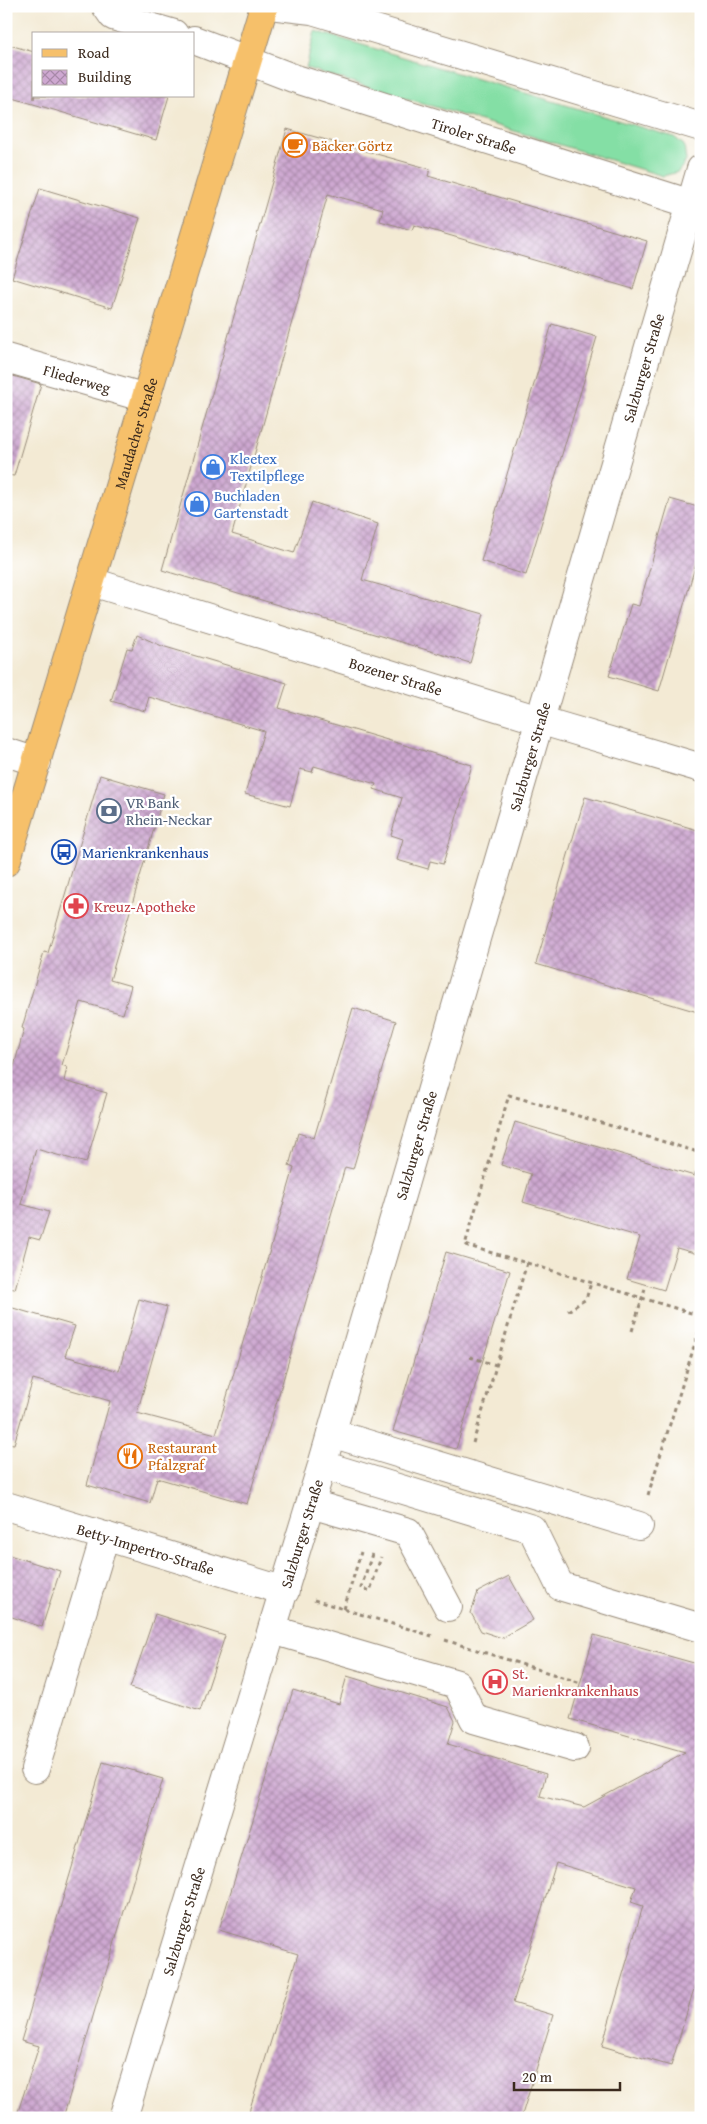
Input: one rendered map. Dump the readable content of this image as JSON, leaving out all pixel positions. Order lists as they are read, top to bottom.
{
  "streets": {
    "main road": ["Maudacher Straße"],
    "street": [
      "Tiroler Straße",
      "Salzburger Straße",
      "Fliederweg",
      "Bozener Straße",
      "Betty-Impertro-Straße"
    ]
  },
  "crossings": [
    ["Tiroler Straße", "Salzburger Straße"],
    ["Tiroler Straße", "Maudacher Straße"],
    ["Salzburger Straße", "Bozener Straße"],
    ["Salzburger Straße", "Betty-Impertro-Straße"],
    ["Fliederweg", "Maudacher Straße"],
    ["Maudacher Straße", "Bozener Straße"]
  ],
  "places": {
    "cafe": ["Bäcker Görtz"],
    "shop": ["Kleetex Textilpflege", "Buchladen Gartenstadt"],
    "bank": ["VR Bank Rhein-Neckar"],
    "bus stop": ["Marienkrankenhaus"],
    "pharmacy": ["Kreuz-Apotheke"],
    "restaurant": ["Restaurant Pfalzgraf"],
    "hospital": ["St. Marienkrankenhaus"]
  },
  "legend": ["Road", "Building"],
  "scale_bar": "20 m"
}
